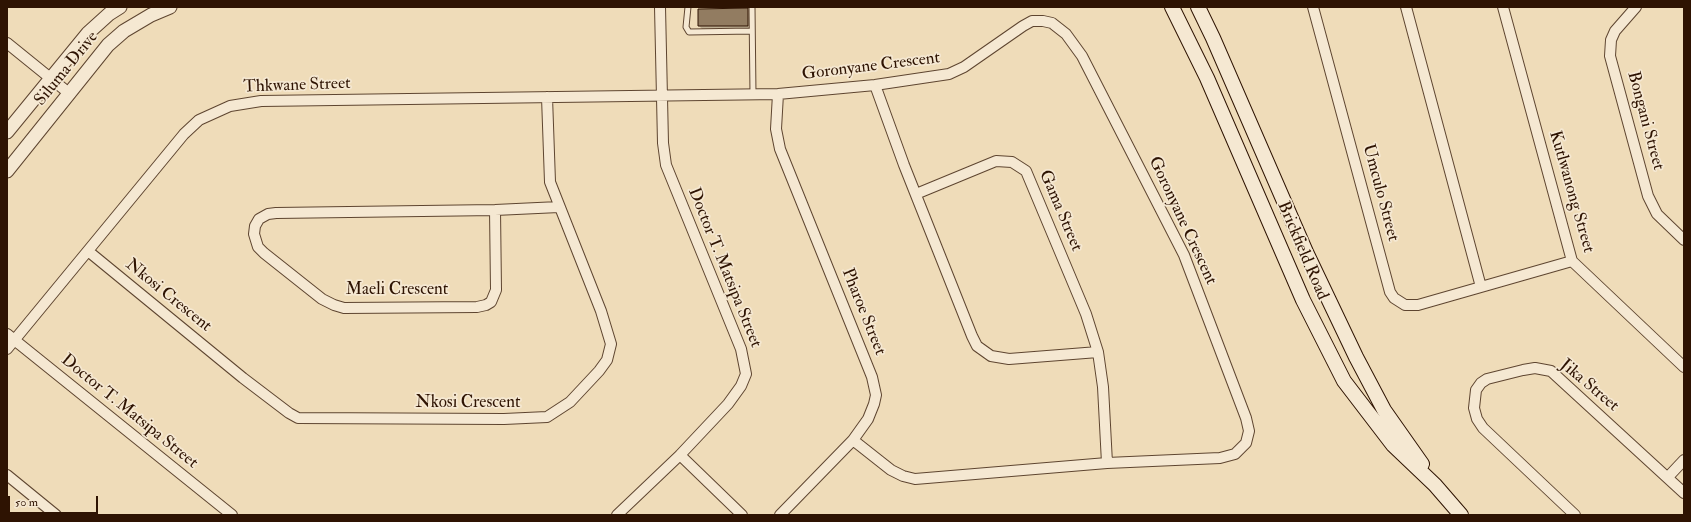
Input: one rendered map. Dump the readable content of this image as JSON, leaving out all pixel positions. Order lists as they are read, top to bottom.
{
  "streets": {
    "main road": ["Brickfield Road"],
    "street": [
      "Goronyane Crescent",
      "Siluma Drive",
      "Thkwane Street",
      "Bongani Street",
      "Kutlwanong Street",
      "Umculo Street",
      "Gama Street",
      "Doctor T. Matsipa Street",
      "Maeli Crescent",
      "Nkosi Crescent",
      "Pharoe Street",
      "Jika Street"
    ]
  },
  "crossings": [
    ["Goronyane Crescent", "Thkwane Street"],
    ["Goronyane Crescent", "Gama Street"],
    ["Goronyane Crescent", "Doctor T. Matsipa Street"],
    ["Goronyane Crescent", "Pharoe Street"],
    ["Thkwane Street", "Doctor T. Matsipa Street"],
    ["Thkwane Street", "Nkosi Crescent"],
    ["Kutlwanong Street", "Umculo Street"],
    ["Maeli Crescent", "Nkosi Crescent"]
  ],
  "scale_bar": "50 m"
}
